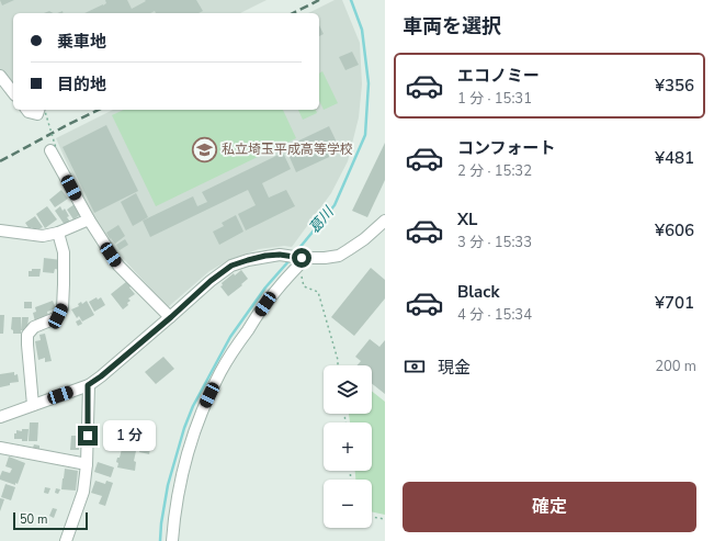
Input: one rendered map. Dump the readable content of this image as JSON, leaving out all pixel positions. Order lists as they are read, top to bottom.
{
  "water": ["葛川"],
  "places": {
    "school or university": ["私立埼玉平成高等学校"]
  },
  "scale_bar": "50 m",
  "page": {
    "heading": "車両を選択",
    "banner": ["乗車地", "目的地"],
    "list": [
      {
        "name": "エコノミー",
        "note": "1 分 · 15:31",
        "value": "¥356"
      },
      {
        "name": "コンフォート",
        "note": "2 分 · 15:32",
        "value": "¥481"
      },
      {
        "name": "XL",
        "note": "3 分 · 15:33",
        "value": "¥606"
      },
      {
        "name": "Black",
        "note": "4 分 · 15:34",
        "value": "¥701"
      }
    ],
    "pay": ["現金", "200 m"],
    "map_buttons": ["+", "−"],
    "bubble": "1 分",
    "buttons": "確定",
    "scale": "50 m"
  }
}
